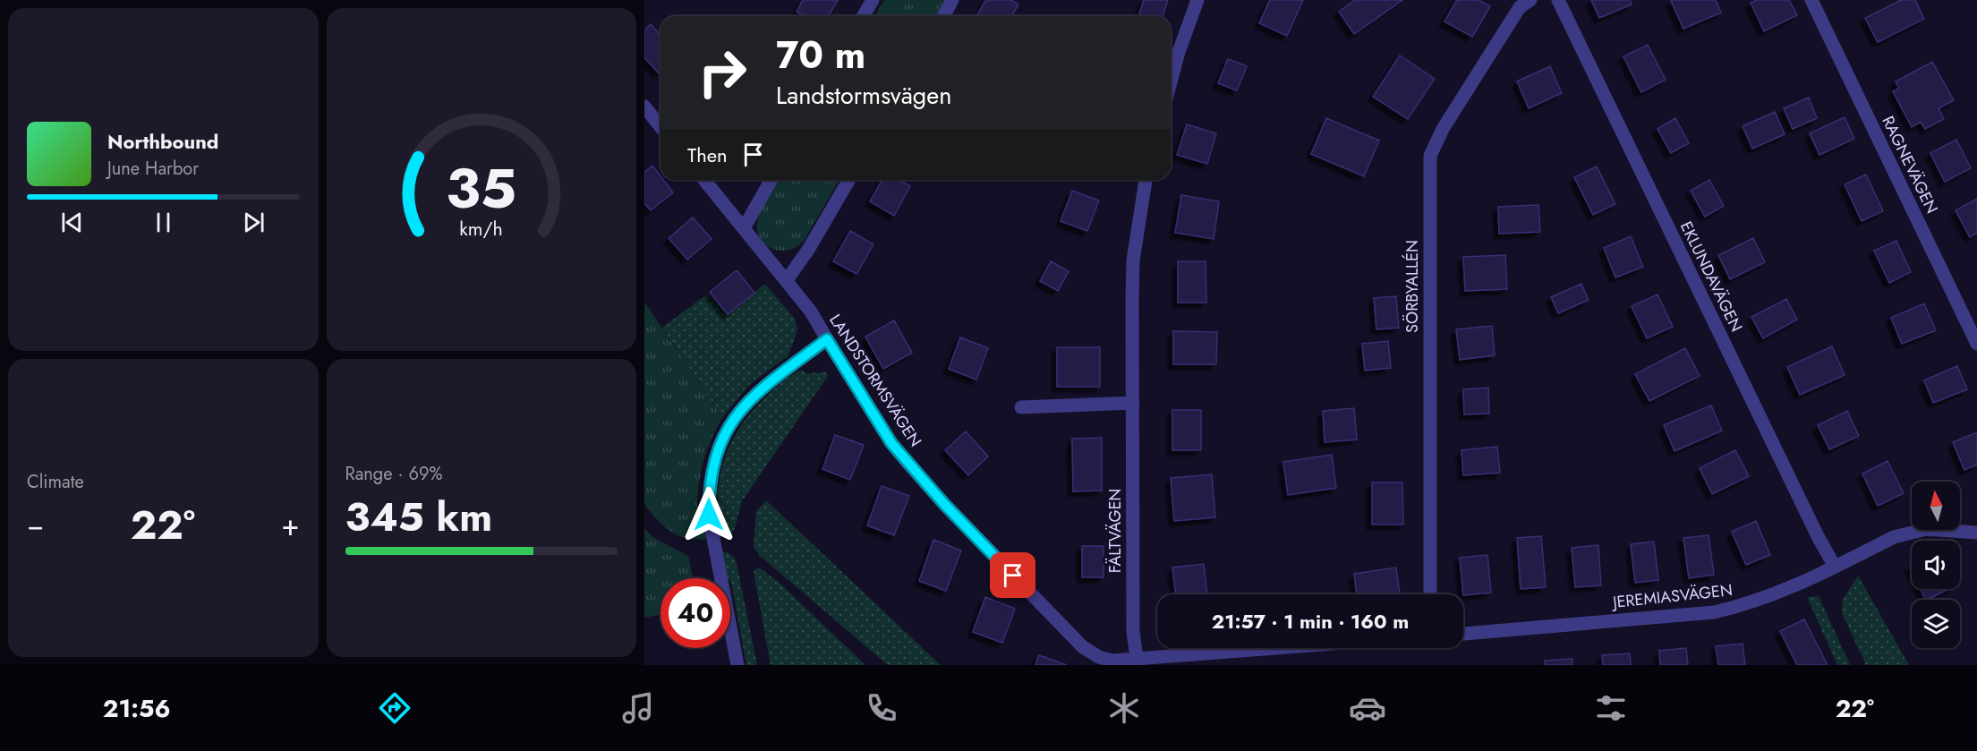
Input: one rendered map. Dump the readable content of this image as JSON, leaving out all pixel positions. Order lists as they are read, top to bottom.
{
  "streets": {
    "street": [
      "RAGNEVÄGEN",
      "EKLUNDAVÄGEN",
      "SÖRBYALLÉN",
      "LANDSTORMSVÄGEN",
      "FÄLTVÄGEN",
      "JEREMIASVÄGEN"
    ]
  },
  "crossings": [
    ["EKLUNDAVÄGEN", "JEREMIASVÄGEN"],
    ["LANDSTORMSVÄGEN", "FÄLTVÄGEN"]
  ],
  "north": "top",
  "page": {
    "turn": ["70 m", "Landstormsvägen"],
    "song": ["Northbound", "June Harbor"],
    "then": "Then",
    "tile": [
      "Climate",
      ["Range · 69%", "345 km"]
    ],
    "heat": ["−", "22°", "+"],
    "limit": "40",
    "trip": "21:57 · 1 min · 160 m",
    "tabs": ["21:56", "22°"],
    "gauge": ["35", "km/h"]
  }
}
